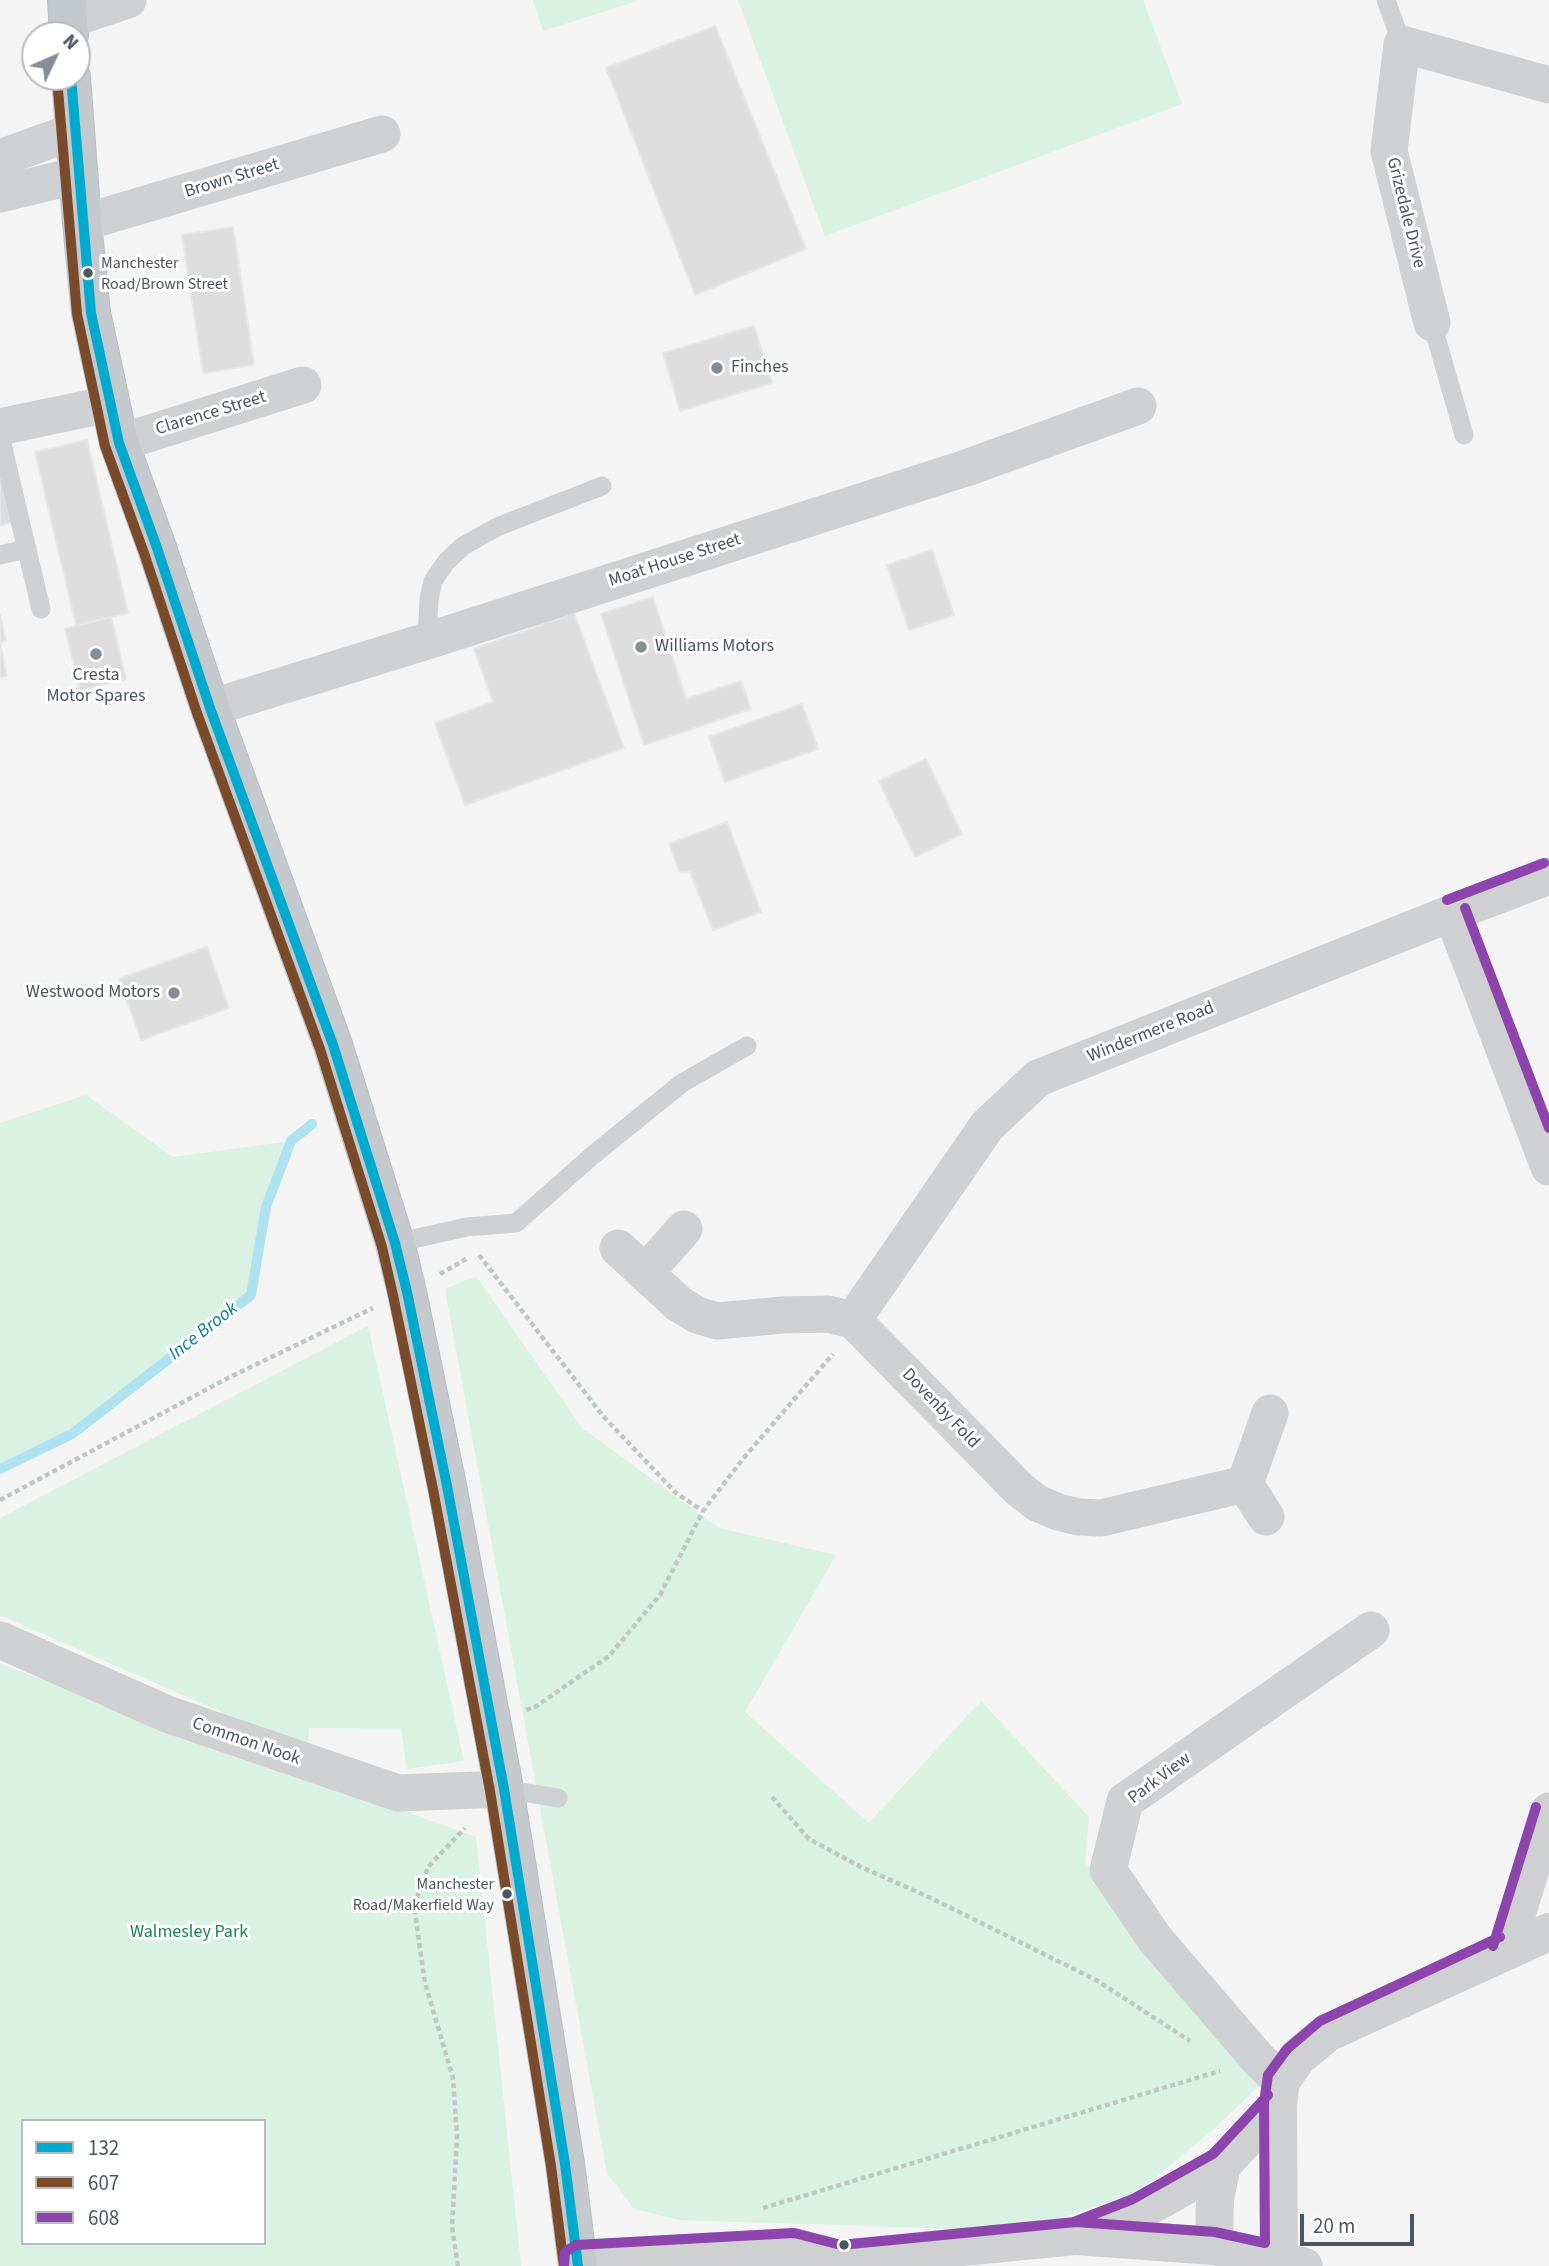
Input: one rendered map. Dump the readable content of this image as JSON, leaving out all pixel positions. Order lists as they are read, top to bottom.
{
  "streets": {
    "street": [
      "Brown Street",
      "Grizedale Drive",
      "Clarence Street",
      "Moat House Street",
      "Windermere Road",
      "Dovenby Fold",
      "Common Nook",
      "Park View"
    ]
  },
  "crossings": [
    ["Windermere Road", "Dovenby Fold"]
  ],
  "water": ["Ince Brook"],
  "parks": ["Walmesley Park"],
  "places": [
    "Manchester Road/Brown Street",
    "Finches",
    "Williams Motors",
    "Cresta Motor Spares",
    "Westwood Motors",
    "Manchester Road/Makerfield Way"
  ],
  "lines": ["transit line 132", "transit line 607", "transit line 608"],
  "legend": ["132", "607", "608"],
  "scale_bar": "20 m",
  "north": "top right"
}
